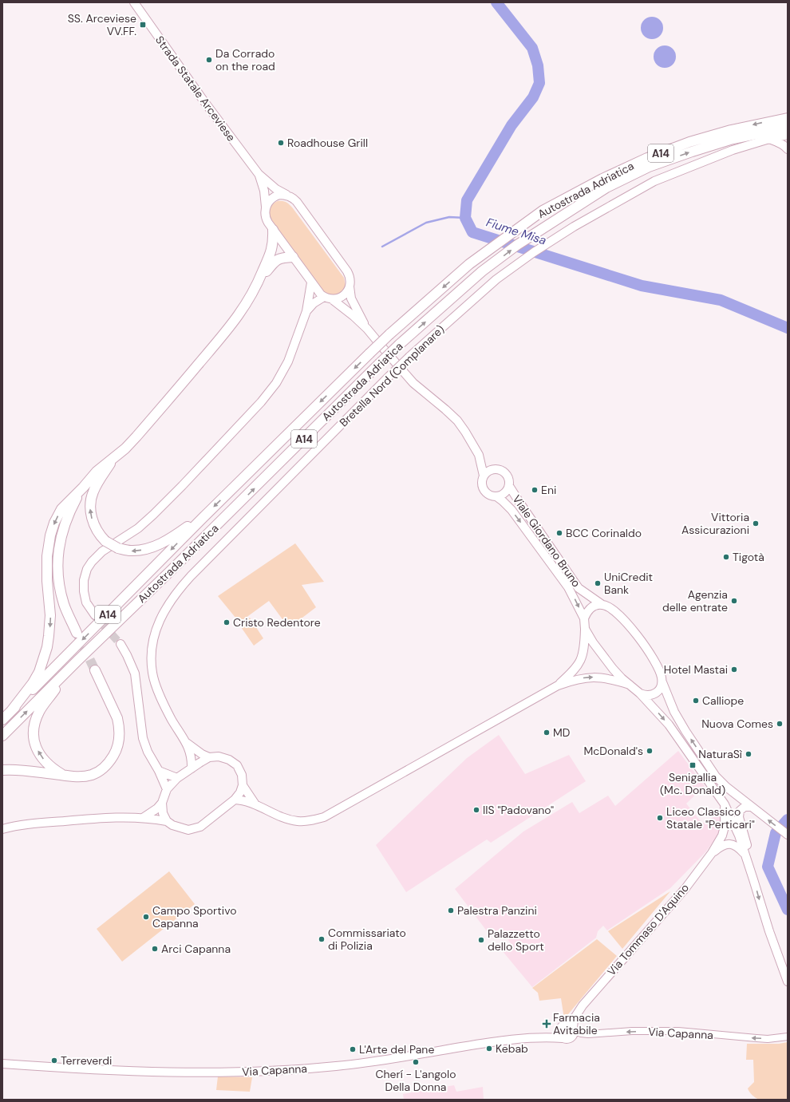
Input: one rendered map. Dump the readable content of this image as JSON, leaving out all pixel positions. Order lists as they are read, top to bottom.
{
  "streets": {
    "highway": ["A14", "Autostrada Adriatica"],
    "main road": [
      "Strada Statale Arceviese",
      "Bretella Nord (Complanare)",
      "Viale Giordano Bruno",
      "Via Tommaso D'Aquino",
      "Via Capanna"
    ]
  },
  "crossings": [
    ["Viale Giordano Bruno", "Via Tommaso D'Aquino"],
    ["Via Tommaso D'Aquino", "Via Capanna"]
  ],
  "water": ["Fiume Misa"],
  "places": {
    "transit": ["SS. Arceviese VV.FF.", "Senigallia (Mc. Donald)"],
    "other": [
      "Da Corrado on the road",
      "Roadhouse Grill",
      "Eni",
      "Vittoria Assicurazioni",
      "BCC Corinaldo",
      "Tigotà",
      "UniCredit Bank",
      "Agenzia delle entrate",
      "Cristo Redentore",
      "Hotel Mastai",
      "Calliope",
      "Nuova Comes",
      "MD",
      "McDonald's",
      "NaturaSì",
      "IIS \"Padovano\"",
      "Liceo Classico Statale \"Perticari\"",
      "Palestra Panzini",
      "Campo Sportivo Capanna",
      "Commissariato di Polizia",
      "Palazzetto dello Sport",
      "Arci Capanna",
      "Kebab",
      "L'Arte del Pane",
      "Terreverdi",
      "Cherí - L'angolo Della Donna"
    ],
    "health": ["Farmacia Avitabile"]
  }
}
